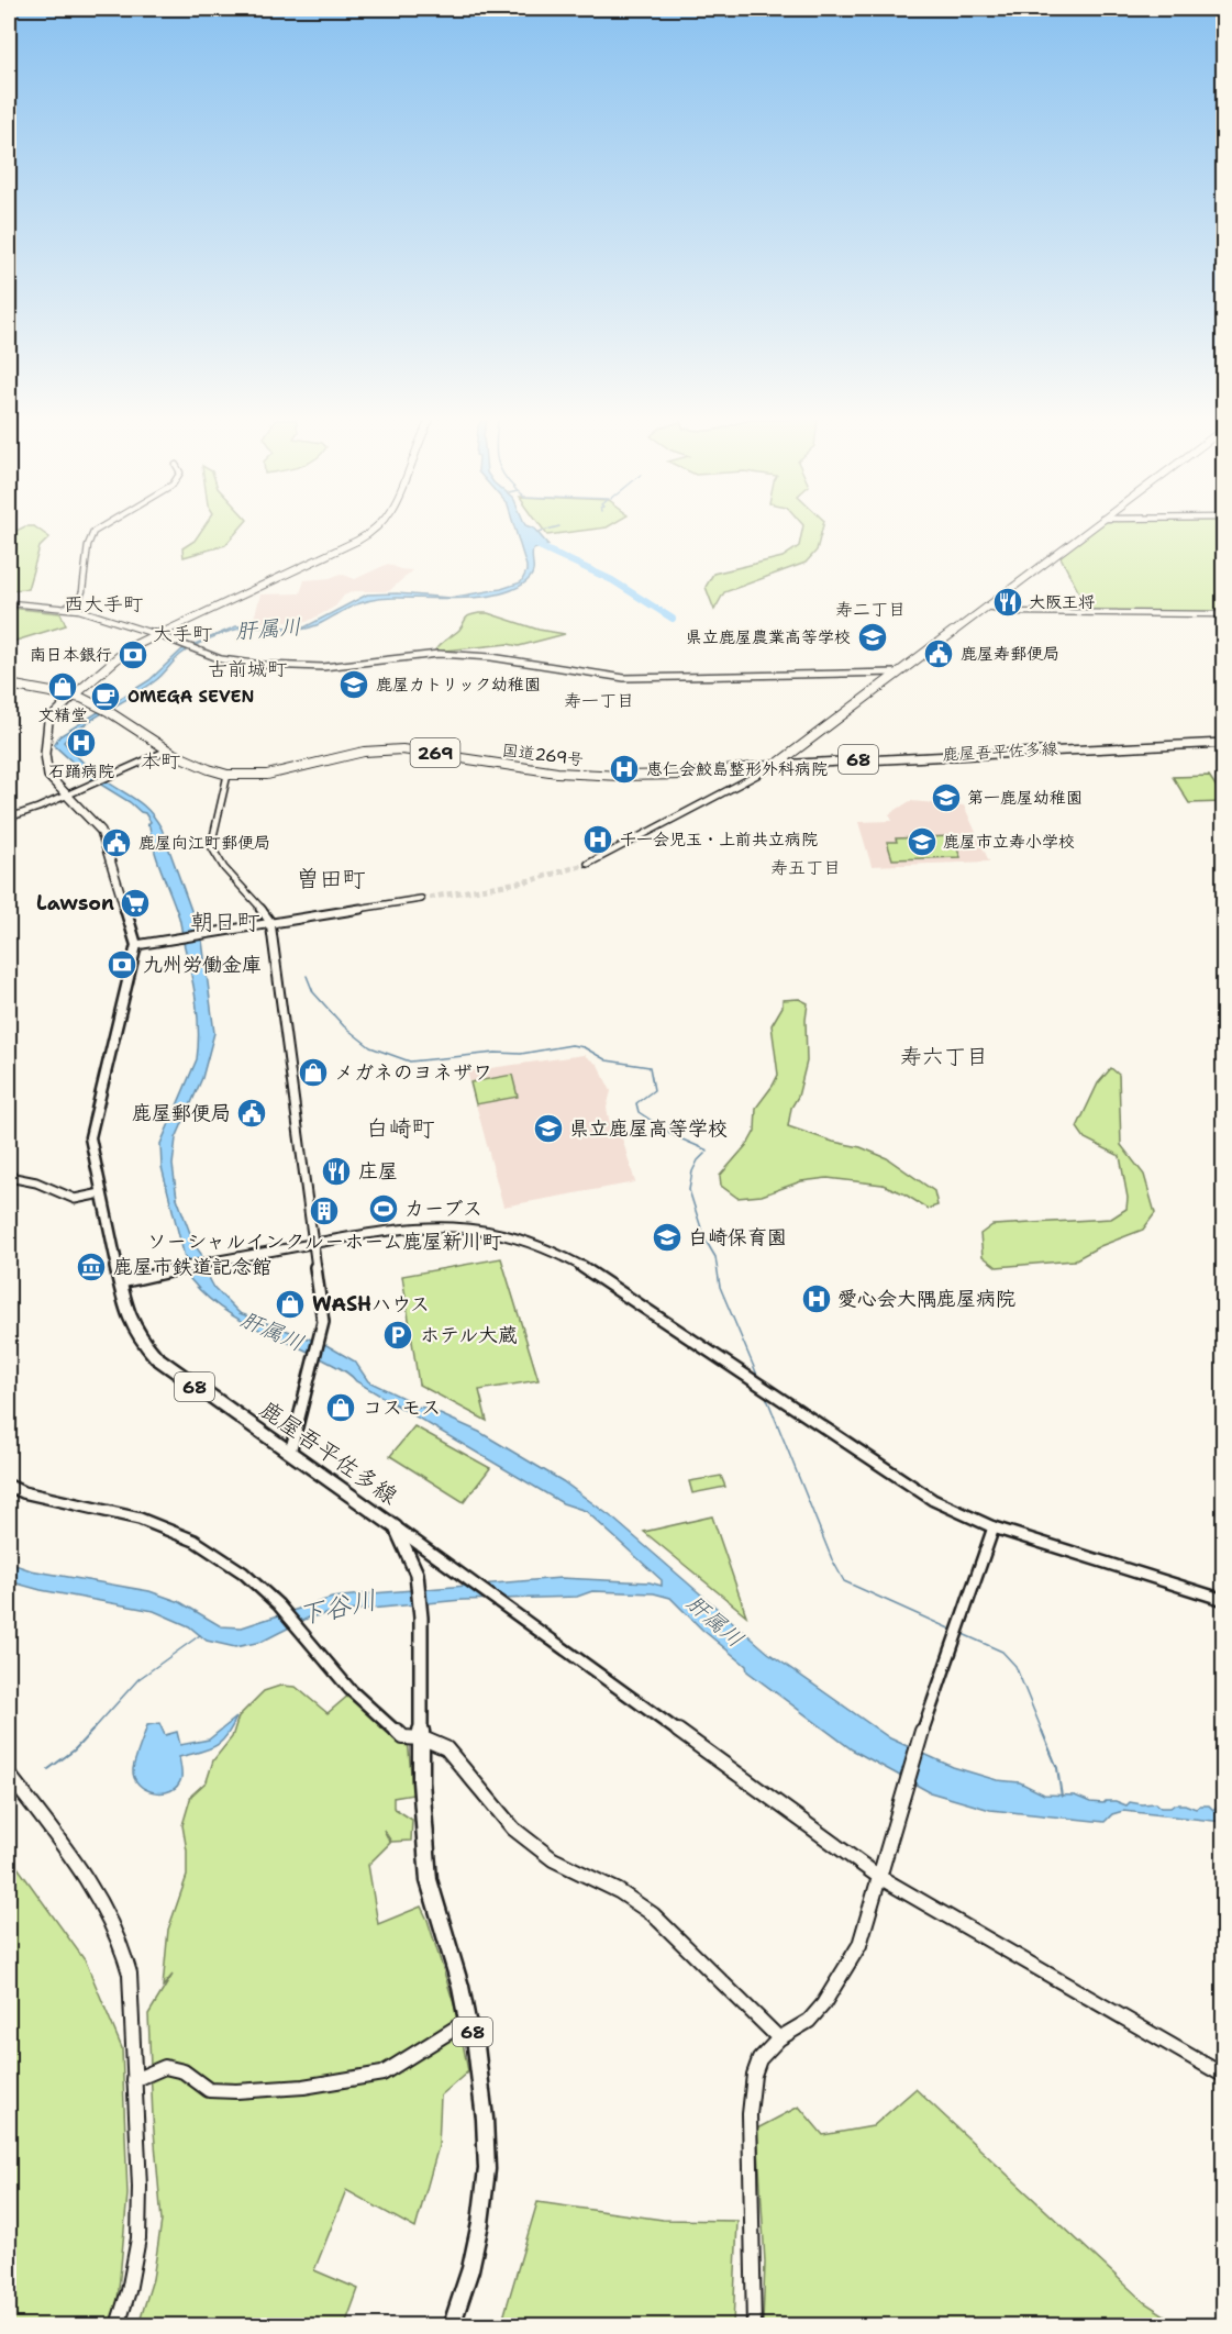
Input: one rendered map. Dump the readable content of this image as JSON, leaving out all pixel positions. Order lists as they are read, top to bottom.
{
  "streets": {
    "highway": ["269", "国道269号"],
    "main road": ["鹿屋吾平佐多線", "68"]
  },
  "crossings": [
    ["鹿屋吾平佐多線", "国道269号"]
  ],
  "districts": [
    "西大手町",
    "寿二丁目",
    "大手町",
    "古前城町",
    "寿一丁目",
    "本町",
    "寿五丁目",
    "曽田町",
    "朝日町",
    "寿六丁目",
    "白崎町"
  ],
  "water": ["肝属川", "下谷川"],
  "places": {
    "restaurant": ["大阪王将", "庄屋"],
    "school or university": [
      "県立鹿屋農業高等学校",
      "鹿屋カトリック幼稚園",
      "第一鹿屋幼稚園",
      "鹿屋市立寿小学校",
      "県立鹿屋高等学校",
      "白崎保育園"
    ],
    "public building": ["鹿屋寿郵便局", "鹿屋向江町郵便局", "鹿屋郵便局"],
    "bank": ["南日本銀行", "九州労働金庫"],
    "shop": [
      "文精堂",
      "メガネのヨネザワ",
      "WASHハウス",
      "コスモス"
    ],
    "cafe": ["OMEGA SEVEN"],
    "hospital": [
      "石踊病院",
      "恵仁会鮫島整形外科病院",
      "千一会児玉・上前共立病院",
      "愛心会大隅鹿屋病院"
    ],
    "supermarket": ["Lawson"],
    "sports": ["カーブス"],
    "building": ["ソーシャルインクルーホーム鹿屋新川町"],
    "museum": ["鹿屋市鉄道記念館"],
    "parking": ["ホテル大蔵"]
  }
}
